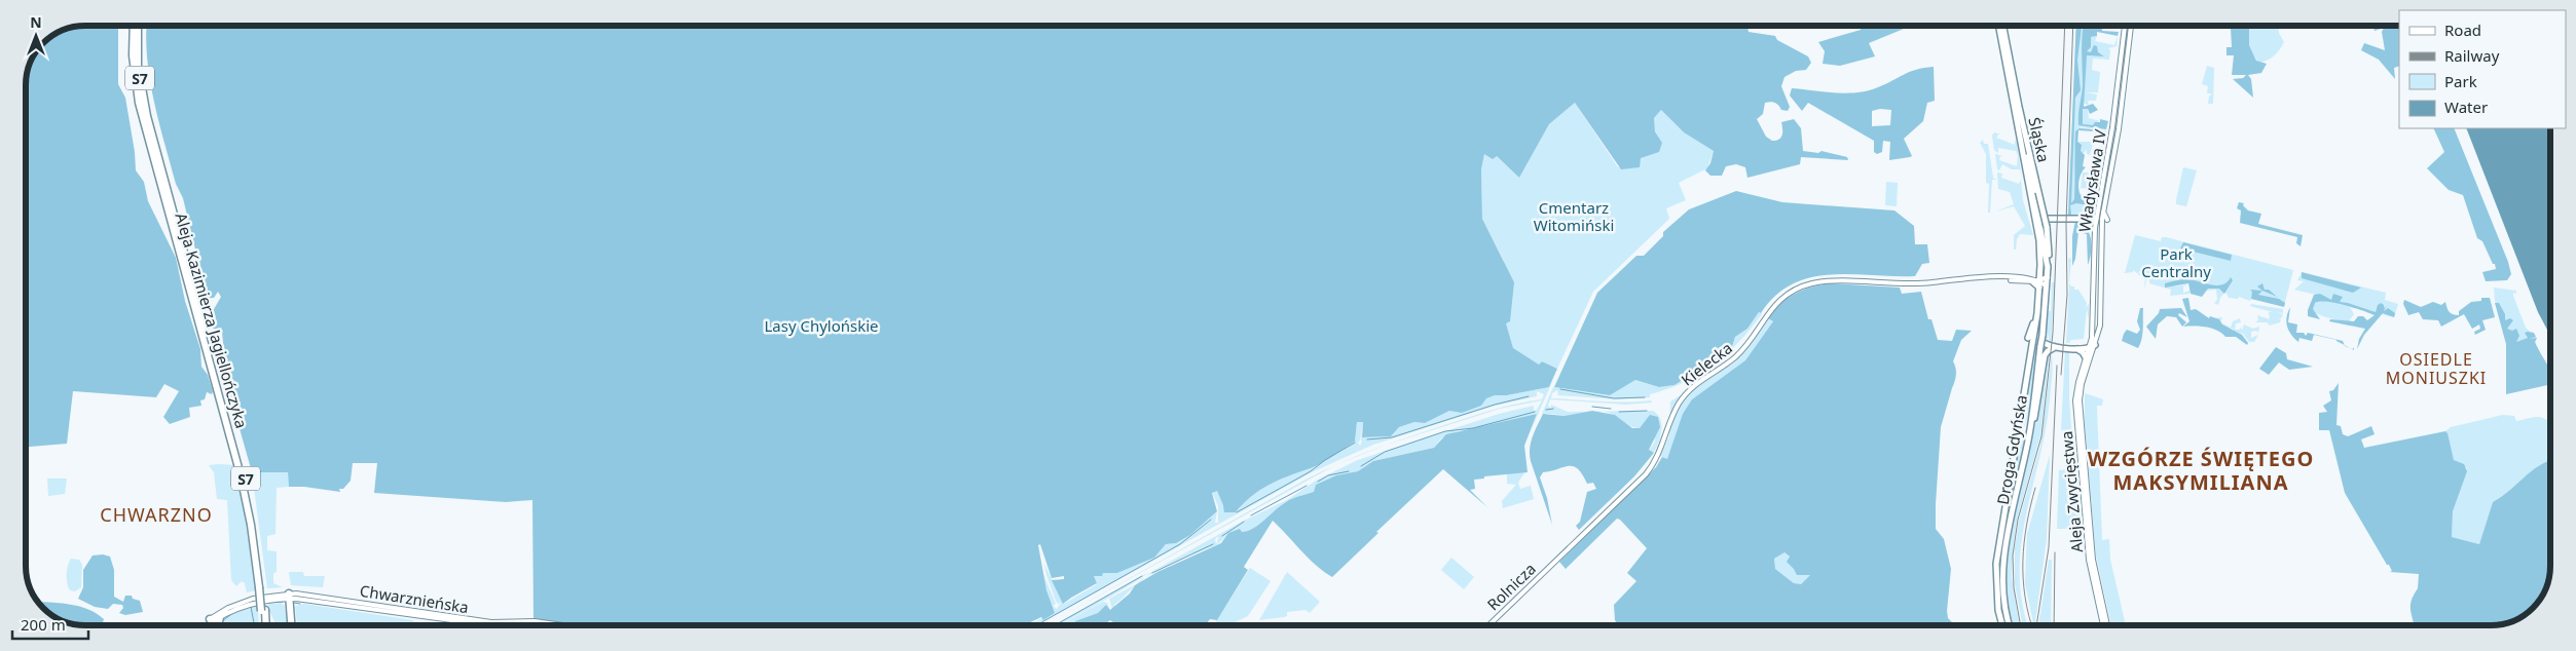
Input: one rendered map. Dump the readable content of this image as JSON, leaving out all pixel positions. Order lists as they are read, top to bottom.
{
  "streets": {
    "highway": ["S7", "Aleja Kazimierza Jagiellończyka"],
    "main road": [
      "Śląska",
      "Władysława IV",
      "Kielecka",
      "Droga Gdyńska",
      "Aleja Zwycięstwa",
      "Rolnicza",
      "Chwarznieńska"
    ]
  },
  "crossings": [
    ["Śląska", "Droga Gdyńska"],
    ["Władysława IV", "Aleja Zwycięstwa"],
    ["Kielecka", "Droga Gdyńska"],
    ["Kielecka", "Rolnicza"]
  ],
  "districts": ["OSIEDLE MONIUSZKI", "WZGÓRZE ŚWIĘTEGO MAKSYMILIANA", "CHWARZNO"],
  "parks": ["Cmentarz Witomiński", "Park Centralny", "Lasy Chylońskie"],
  "legend": [
    "Road",
    "Railway",
    "Park",
    "Water"
  ],
  "scale_bar": "200 m",
  "north": "top"
}
